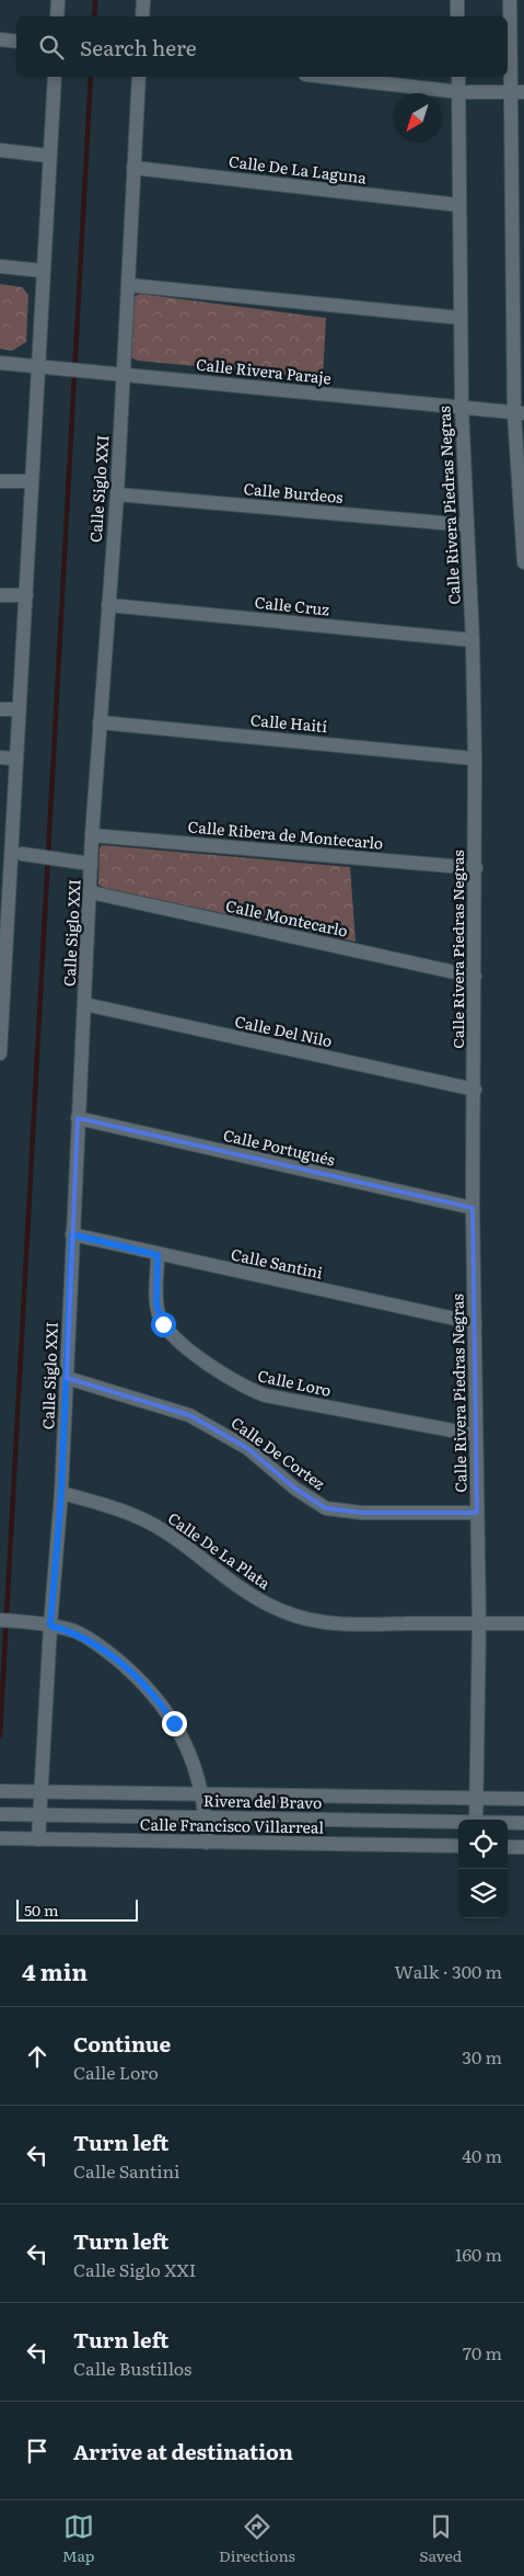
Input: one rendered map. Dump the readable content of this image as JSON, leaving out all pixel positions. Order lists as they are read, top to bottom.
{
  "streets": {
    "street": [
      "Calle De La Laguna",
      "Calle Rivera Paraje",
      "Calle Siglo XXI",
      "Calle Burdeos",
      "Calle Rivera Piedras Negras",
      "Calle Cruz",
      "Calle Haití",
      "Calle Ribera de Montecarlo",
      "Calle Montecarlo",
      "Calle Del Nilo",
      "Calle Portugués",
      "Calle Santini",
      "Calle Loro",
      "Calle De Cortez",
      "Calle De La Plata",
      "Rivera del Bravo",
      "Calle Francisco Villarreal"
    ]
  },
  "crossings": [
    ["Calle De La Laguna", "Calle Siglo XXI"],
    ["Calle De La Laguna", "Calle Rivera Piedras Negras"],
    ["Calle Rivera Paraje", "Calle Siglo XXI"],
    ["Calle Rivera Paraje", "Calle Rivera Piedras Negras"],
    ["Calle Siglo XXI", "Calle Burdeos"],
    ["Calle Siglo XXI", "Calle Cruz"],
    ["Calle Siglo XXI", "Calle Haití"],
    ["Calle Siglo XXI", "Calle Ribera de Montecarlo"],
    ["Calle Siglo XXI", "Calle Montecarlo"],
    ["Calle Siglo XXI", "Calle Del Nilo"],
    ["Calle Siglo XXI", "Calle Portugués"],
    ["Calle Siglo XXI", "Calle Santini"],
    ["Calle Siglo XXI", "Calle De Cortez"],
    ["Calle Siglo XXI", "Calle De La Plata"],
    ["Calle Siglo XXI", "Rivera del Bravo"],
    ["Calle Siglo XXI", "Calle Francisco Villarreal"],
    ["Calle Burdeos", "Calle Rivera Piedras Negras"],
    ["Calle Rivera Piedras Negras", "Calle Cruz"],
    ["Calle Rivera Piedras Negras", "Calle Haití"],
    ["Calle Rivera Piedras Negras", "Calle Ribera de Montecarlo"],
    ["Calle Rivera Piedras Negras", "Calle Montecarlo"],
    ["Calle Rivera Piedras Negras", "Calle Del Nilo"],
    ["Calle Rivera Piedras Negras", "Calle Portugués"],
    ["Calle Rivera Piedras Negras", "Calle Santini"],
    ["Calle Rivera Piedras Negras", "Calle Loro"],
    ["Calle Rivera Piedras Negras", "Calle De Cortez"],
    ["Calle Rivera Piedras Negras", "Calle De La Plata"],
    ["Calle Rivera Piedras Negras", "Rivera del Bravo"],
    ["Calle Santini", "Calle Loro"]
  ],
  "scale_bar": "50 m",
  "north": "bottom left",
  "page": {
    "search": "Search here",
    "scale": "50 m",
    "heading": ["4 min", "Walk · 300 m"],
    "list": [
      ["Continue", "Calle Loro", "30 m"],
      ["Turn left", "Calle Santini", "40 m"],
      ["Turn left", "Calle Siglo XXI", "160 m"],
      ["Turn left", "Calle Bustillos", "70 m"],
      "Arrive at destination"
    ],
    "nav": ["Map", "Directions", "Saved"]
  }
}
